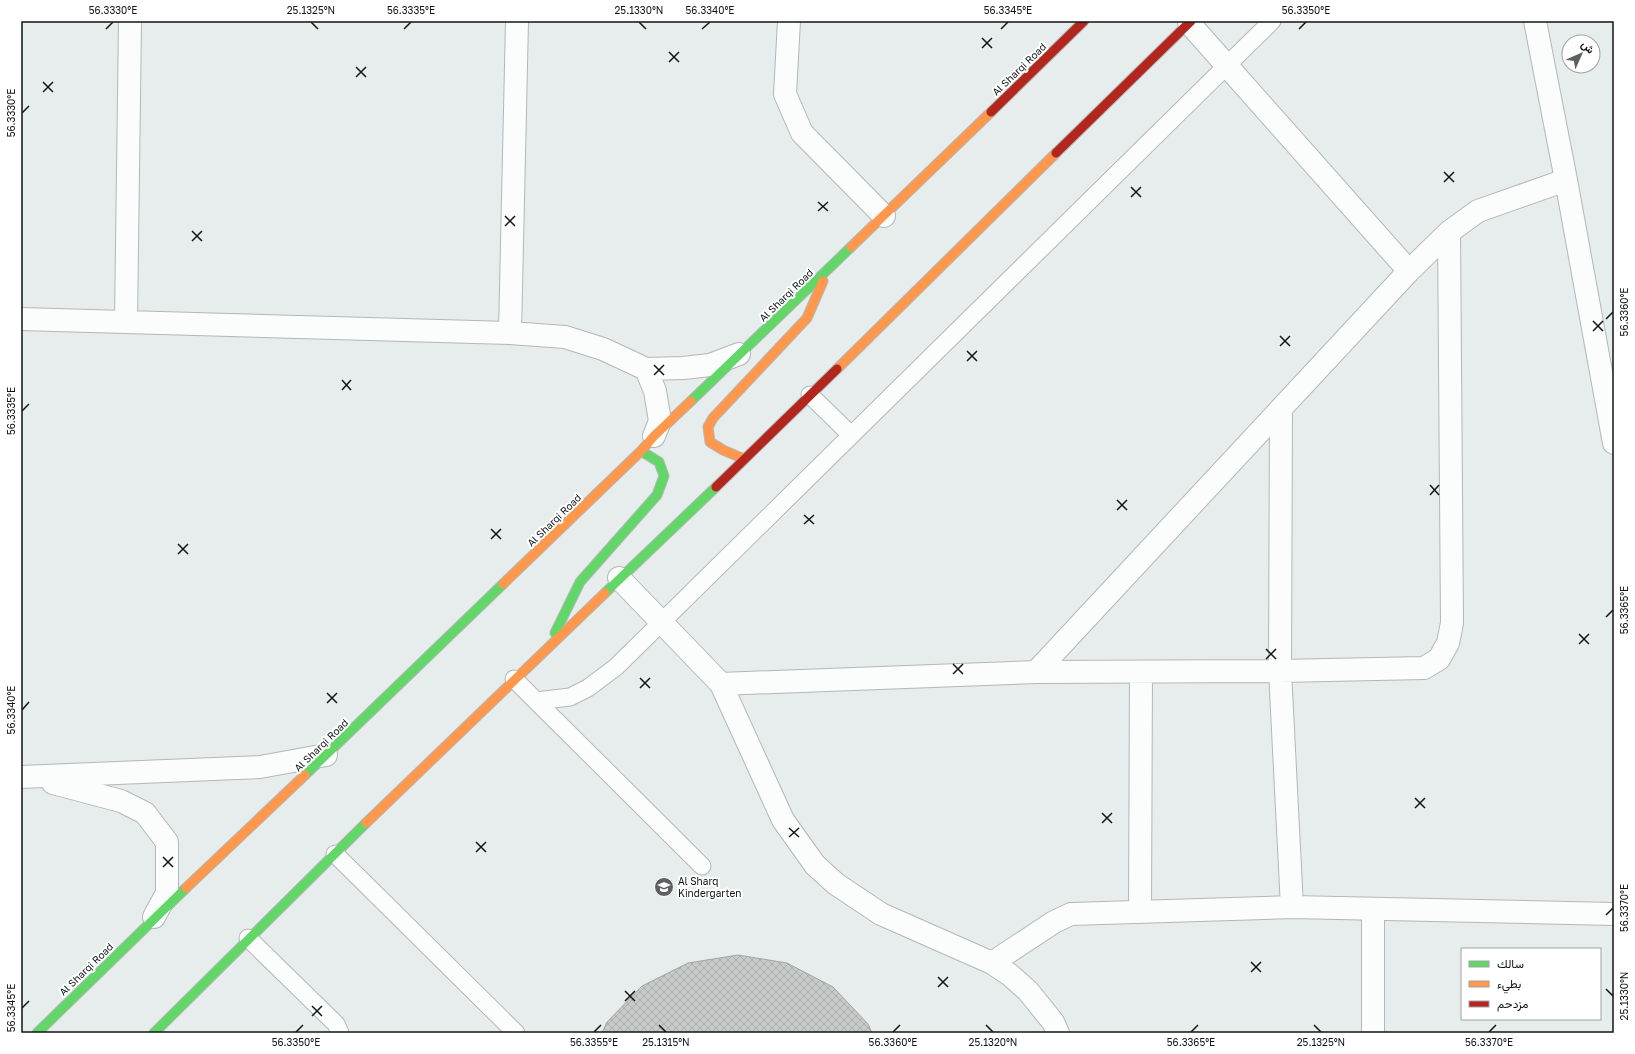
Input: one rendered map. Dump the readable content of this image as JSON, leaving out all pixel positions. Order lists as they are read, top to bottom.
{
  "streets": {
    "main road": ["Al Sharqi Road"]
  },
  "places": {
    "school or university": ["Al Sharq Kindergarten"]
  },
  "legend": ["سالك", "بطيء", "مزدحم"],
  "north": "top right",
  "coordinates": [
    "56.3330°E",
    "25.1325°N",
    "56.3335°E",
    "25.1330°N",
    "56.3340°E",
    "56.3345°E",
    "56.3350°E",
    "56.3360°E",
    "56.3365°E",
    "56.3370°E",
    "56.3355°E",
    "25.1315°N",
    "25.1320°N"
  ]
}
